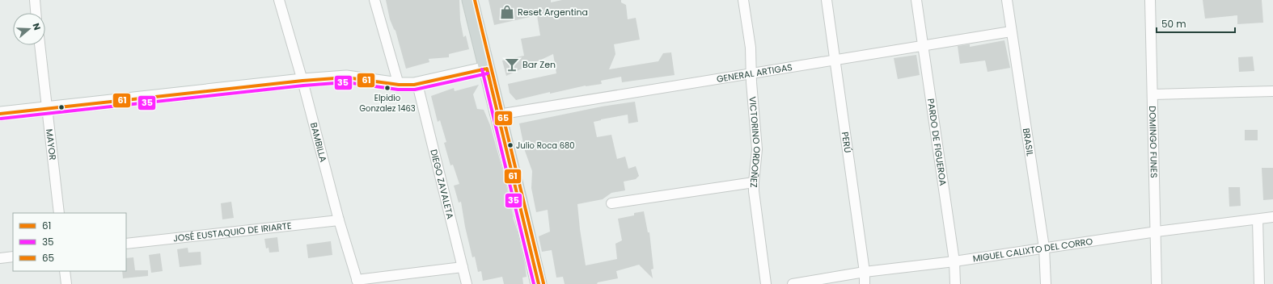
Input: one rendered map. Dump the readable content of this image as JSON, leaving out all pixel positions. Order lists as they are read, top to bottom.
{
  "streets": {
    "street": [
      "GENERAL ARTIGAS",
      "BAMBILLA",
      "VICTORINO ORDOÑEZ",
      "PERÚ",
      "PARDO DE FIGUEROA",
      "BRASIL",
      "DOMINGO FUNES",
      "MAYOR",
      "DIEGO ZAVALETA",
      "JOSÉ EUSTAQUIO DE IRIARTE",
      "MIGUEL CALIXTO DEL CORRO"
    ]
  },
  "crossings": [
    ["GENERAL ARTIGAS", "VICTORINO ORDOÑEZ"],
    ["GENERAL ARTIGAS", "PERÚ"],
    ["GENERAL ARTIGAS", "PARDO DE FIGUEROA"],
    ["GENERAL ARTIGAS", "BRASIL"],
    ["BAMBILLA", "JOSÉ EUSTAQUIO DE IRIARTE"],
    ["PERÚ", "MIGUEL CALIXTO DEL CORRO"],
    ["PARDO DE FIGUEROA", "MIGUEL CALIXTO DEL CORRO"],
    ["BRASIL", "MIGUEL CALIXTO DEL CORRO"],
    ["DOMINGO FUNES", "MIGUEL CALIXTO DEL CORRO"]
  ],
  "places": {
    "shop": ["Reset Argentina"],
    "bar": ["Bar Zen"],
    "other": ["Elpidio Gonzalez 1463", "Julio Roca 680"]
  },
  "lines": ["transit line 65", "transit line 61", "transit line 35"],
  "legend": ["61", "35", "65"],
  "scale_bar": "50 m",
  "north": "right"
}
